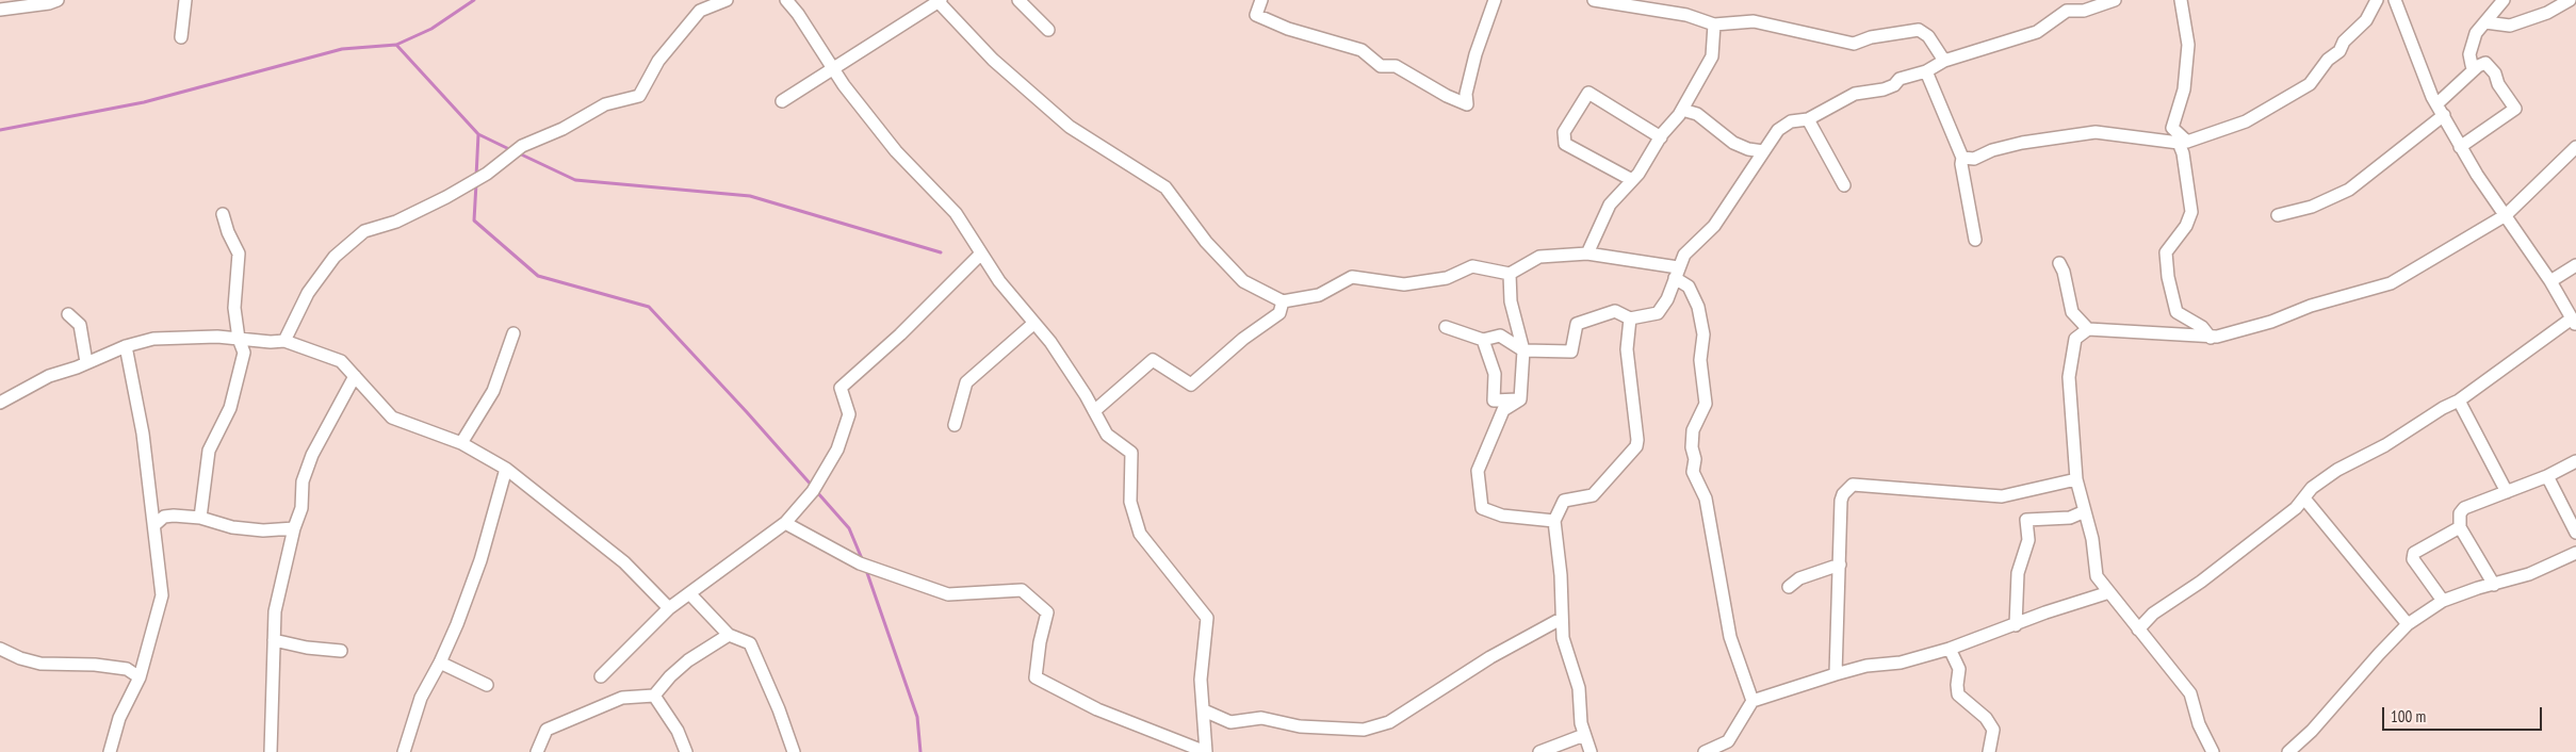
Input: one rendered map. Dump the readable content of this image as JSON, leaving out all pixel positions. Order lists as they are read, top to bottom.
{
  "scale_bar": "100 m"
}
